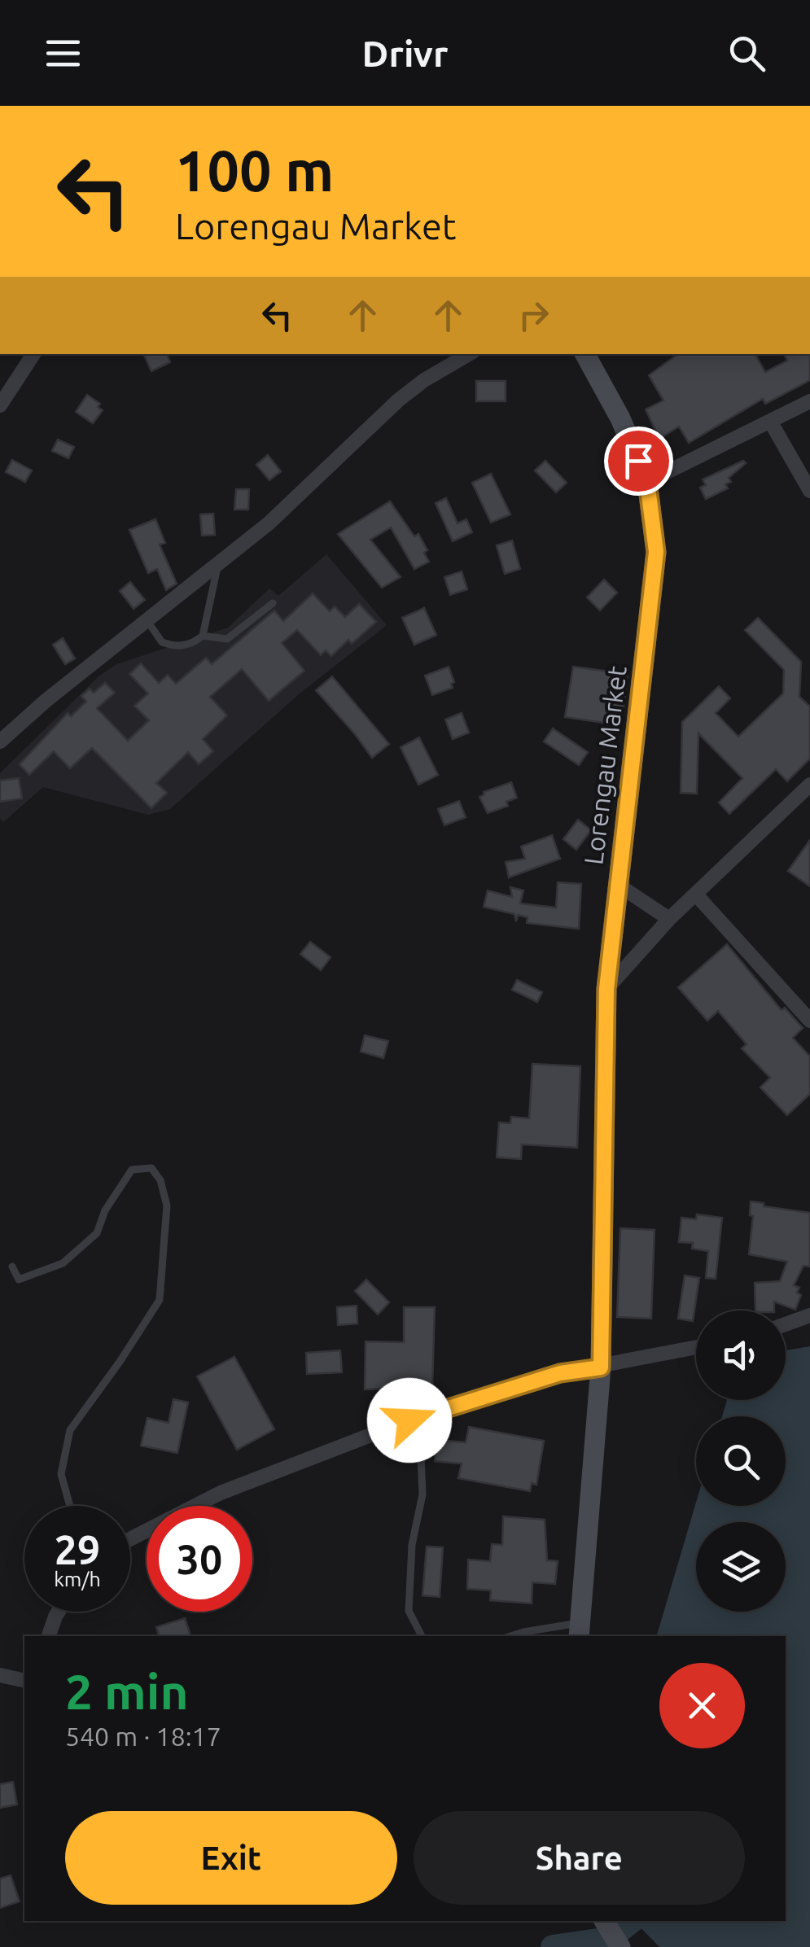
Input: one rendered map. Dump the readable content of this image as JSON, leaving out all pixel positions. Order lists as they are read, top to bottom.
{
  "streets": {
    "main road": ["Lorengau Market"]
  },
  "page": {
    "header": "Drivr",
    "turn": ["100 m", "Lorengau Market"],
    "speed": "29 km/h",
    "limit": "30",
    "heading": ["2 min", "540 m · 18:17"],
    "buttons": ["Exit", "Share"]
  }
}
